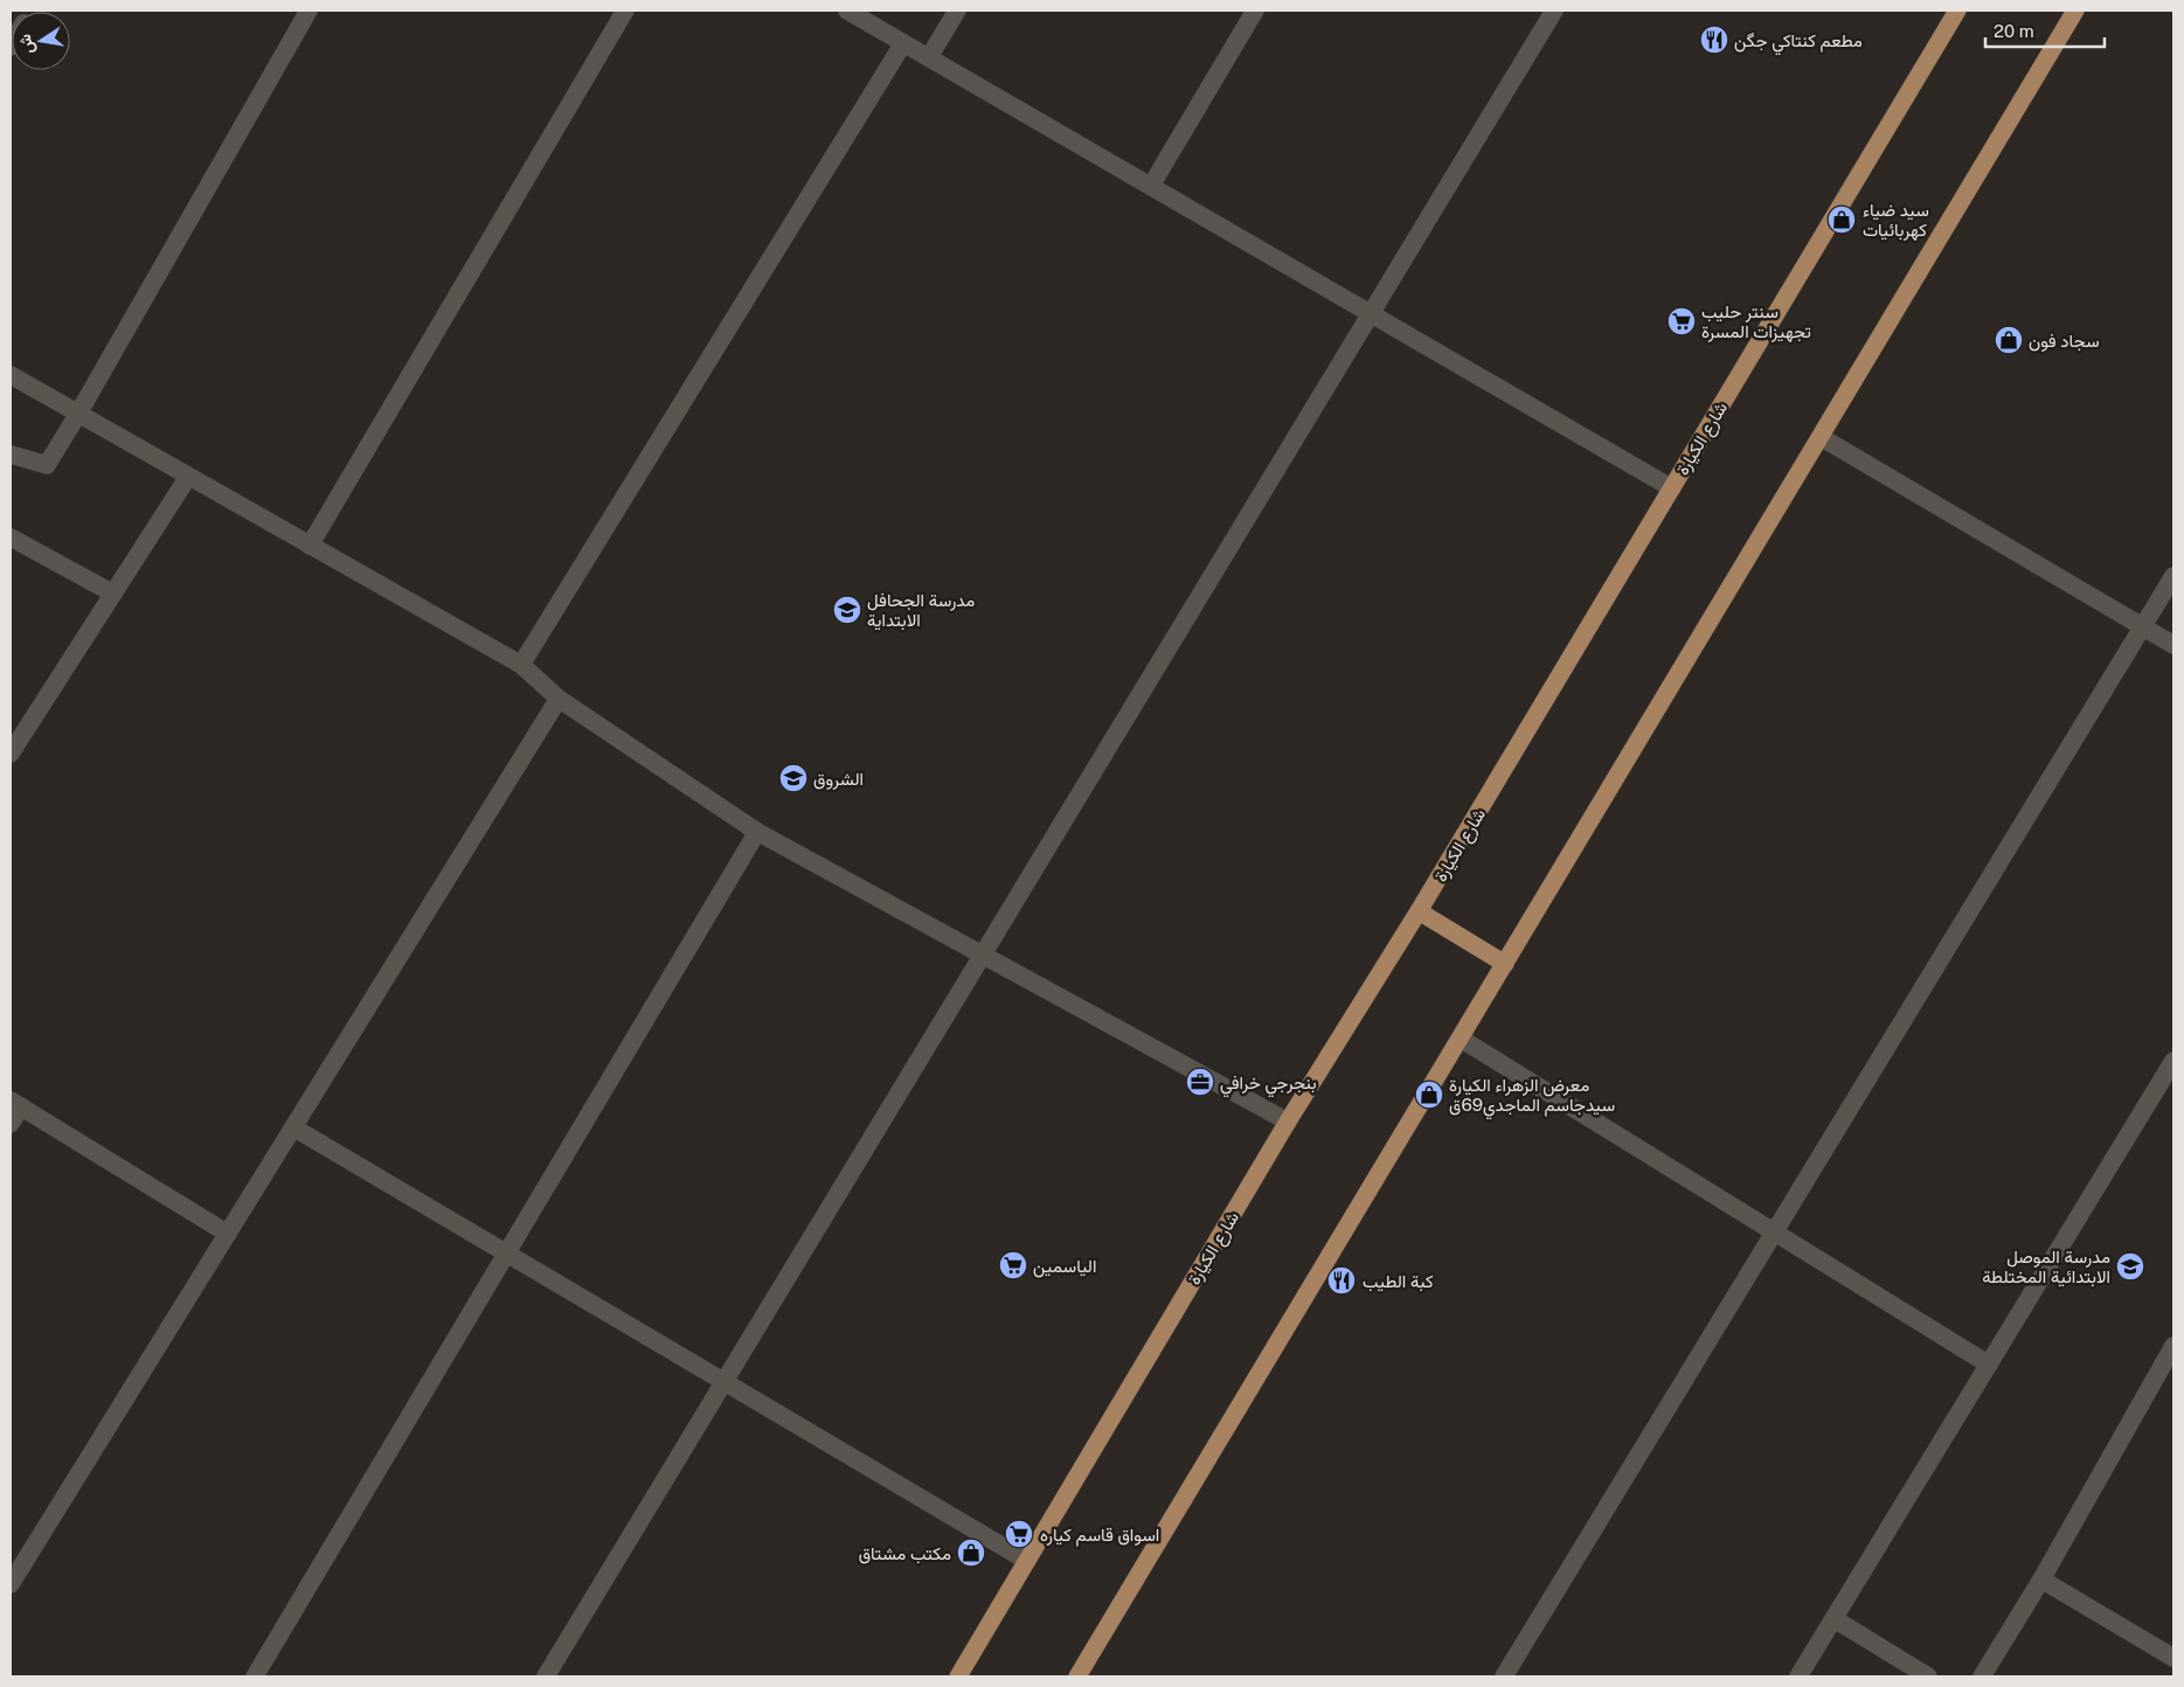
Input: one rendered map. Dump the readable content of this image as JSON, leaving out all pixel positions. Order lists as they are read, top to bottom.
{
  "streets": {
    "main road": ["شارع الكيارة"]
  },
  "places": {
    "restaurant": ["مطعم كنتاكي جگن", "كبة الطيب"],
    "shop": [
      "سيد ضياء كهربائيات",
      "سجاد فون",
      "معرض الزهراء الكيارة سيدجاسم الماجدي69ق",
      "مكتب مشتاق"
    ],
    "supermarket": ["سنتر حليب تجهيزات المسرة", "الياسمين", "اسواق قاسم كياره"],
    "school or university": ["مدرسة الجحافل الابتداية", "الشروق", "مدرسة الموصل الابتدائية المختلطة"],
    "office": ["بنجرجي خرافي"]
  },
  "scale_bar": "20 m",
  "north": "left"
}
